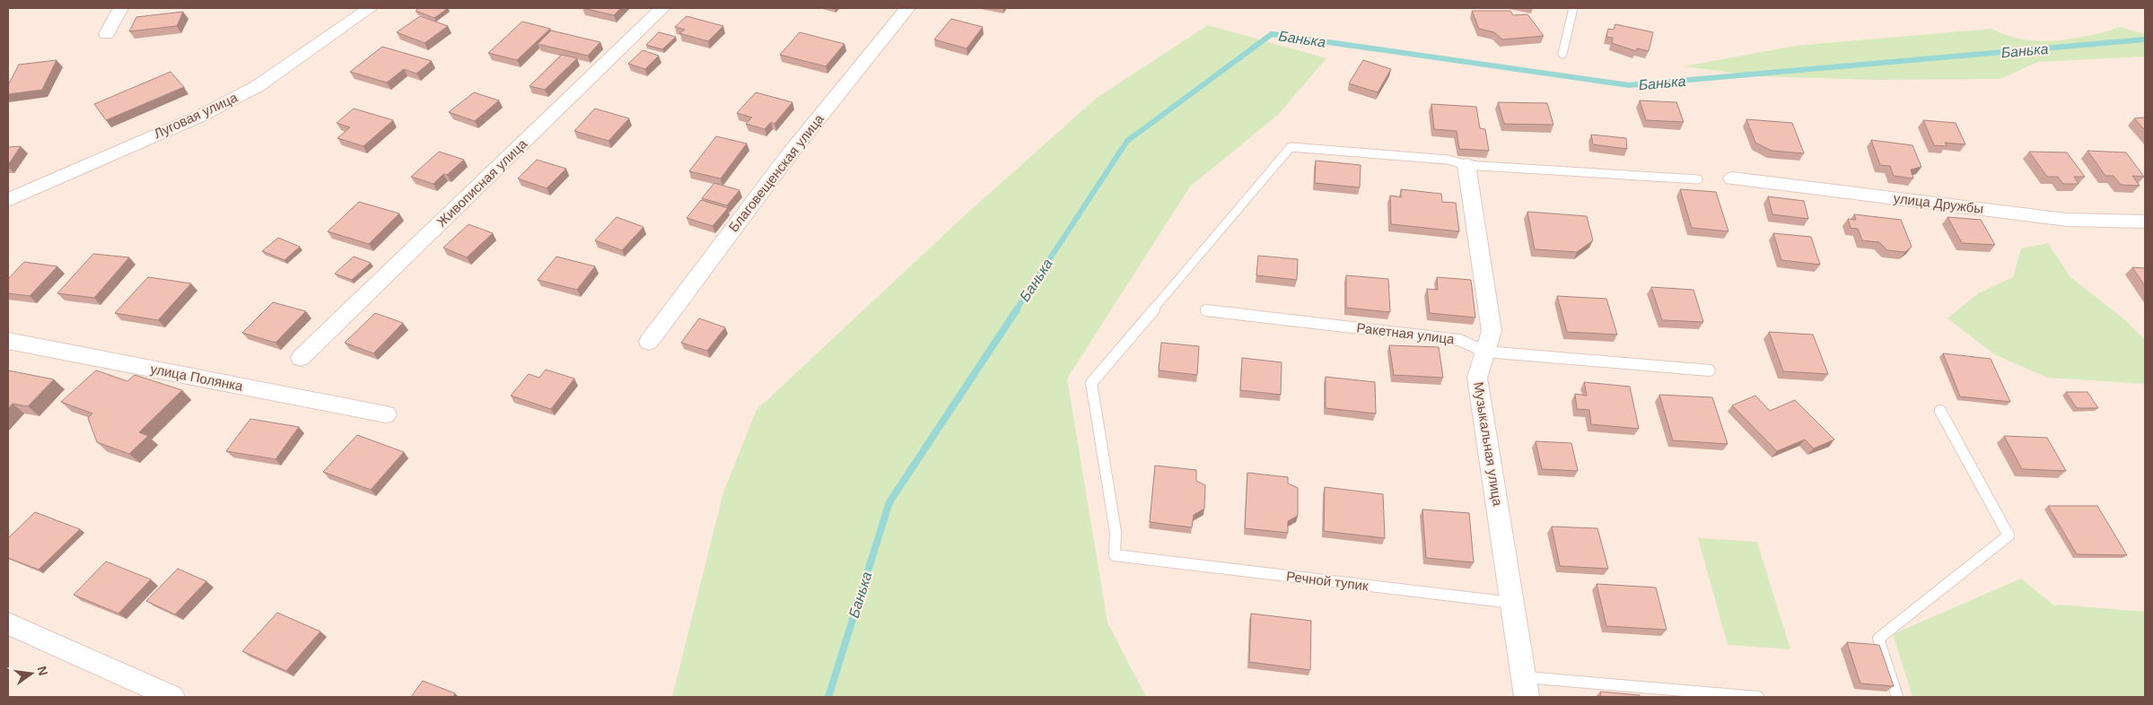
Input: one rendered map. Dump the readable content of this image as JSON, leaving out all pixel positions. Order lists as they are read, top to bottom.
{
  "streets": {
    "street": [
      "Луговая улица",
      "Благовещенская улица",
      "Живописная улица",
      "улица Дружбы",
      "улица Полянка",
      "Музыкальная улица"
    ],
    "lane": ["Ракетная улица", "Речной тупик"]
  },
  "crossings": [
    ["Ракетная улица", "Музыкальная улица"],
    ["Музыкальная улица", "Речной тупик"]
  ],
  "water": ["Банька"],
  "north": "right"
}
